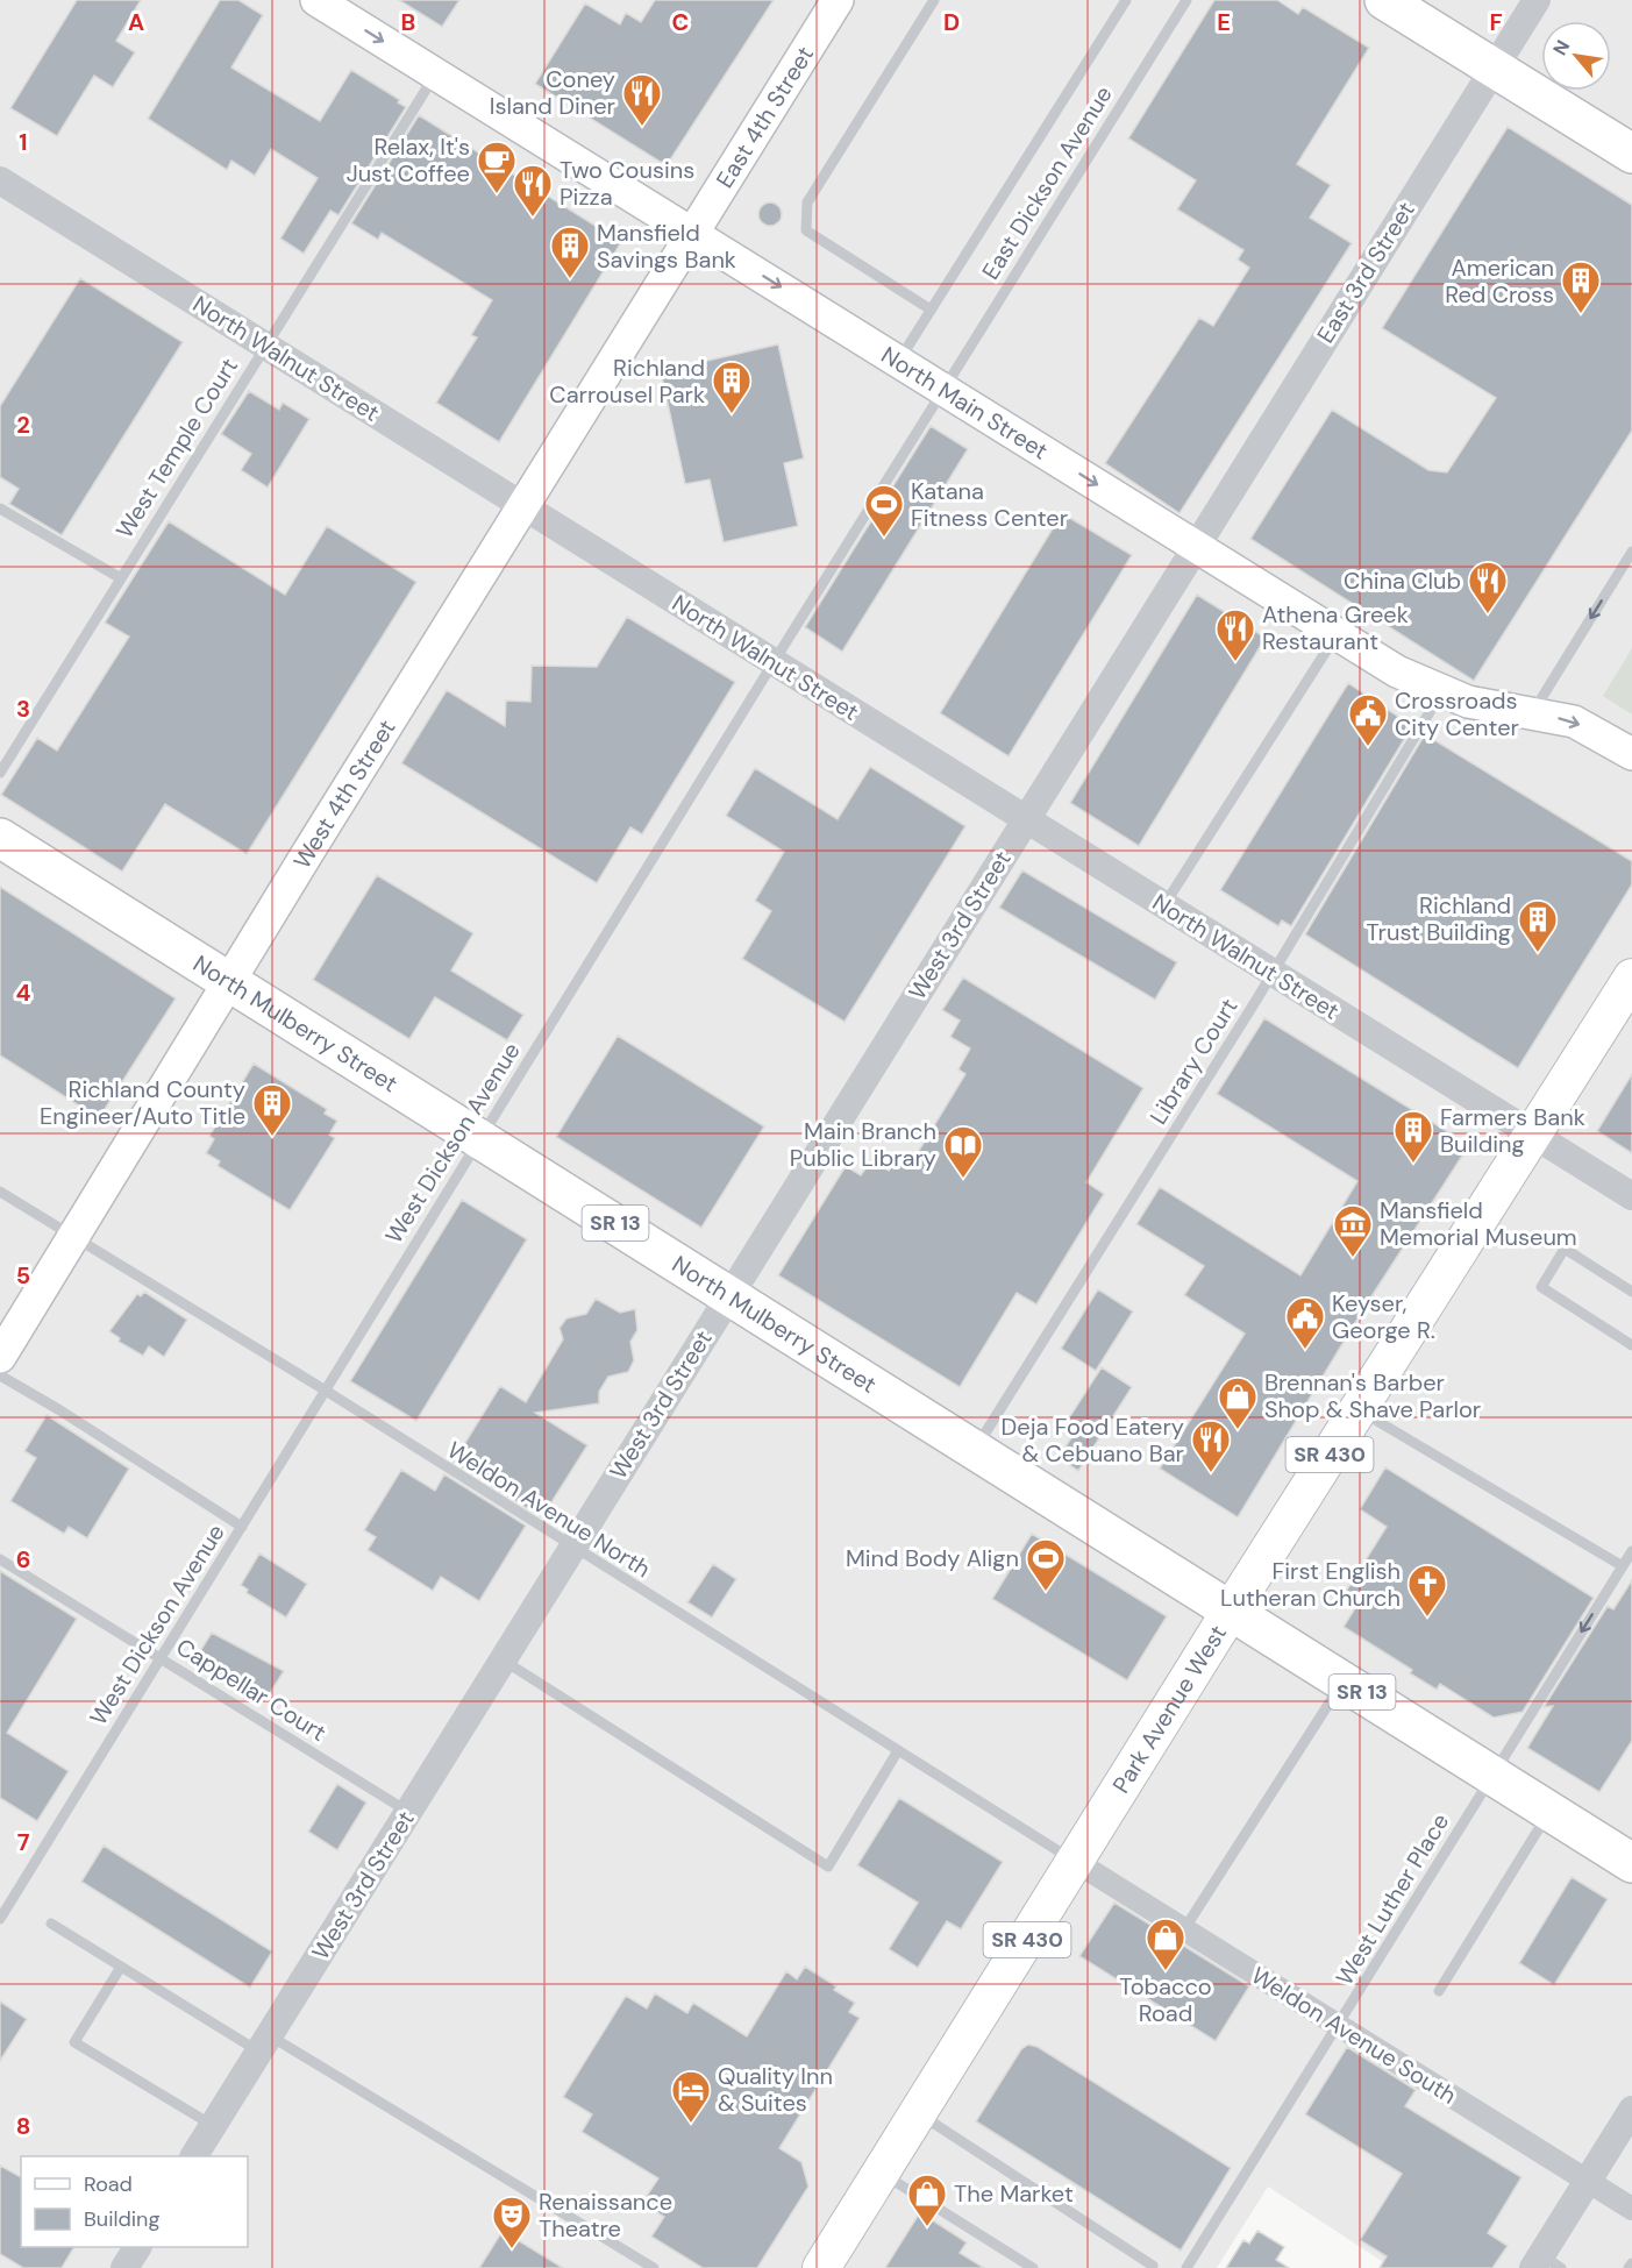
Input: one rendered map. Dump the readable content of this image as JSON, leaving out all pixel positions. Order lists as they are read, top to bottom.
{
  "streets": {
    "highway": ["North Mulberry Street", "SR 13"],
    "main road": [
      "East 4th Street",
      "North Main Street",
      "West 4th Street",
      "SR 430",
      "Park Avenue West"
    ],
    "street": [
      "East 3rd Street",
      "North Walnut Street",
      "West 3rd Street",
      "Weldon Avenue South"
    ],
    "lane": [
      "East Dickson Avenue",
      "West Temple Court",
      "Library Court",
      "West Dickson Avenue",
      "Weldon Avenue North",
      "Cappellar Court",
      "West Luther Place"
    ]
  },
  "crossings": [
    ["East 4th Street", "North Main Street"],
    ["East 4th Street", "West 4th Street"],
    ["East Dickson Avenue", "North Main Street"],
    ["East Dickson Avenue", "West Dickson Avenue"],
    ["East 3rd Street", "North Main Street"],
    ["East 3rd Street", "West 3rd Street"],
    ["North Walnut Street", "West Temple Court"],
    ["North Walnut Street", "West 4th Street"],
    ["North Walnut Street", "West 3rd Street"],
    ["North Walnut Street", "Library Court"],
    ["North Walnut Street", "West Dickson Avenue"],
    ["North Walnut Street", "Park Avenue West"],
    ["North Main Street", "West Temple Court"],
    ["North Main Street", "West 4th Street"],
    ["North Main Street", "West 3rd Street"],
    ["North Main Street", "Library Court"],
    ["North Main Street", "West Dickson Avenue"],
    ["West 4th Street", "North Mulberry Street"],
    ["West 4th Street", "Weldon Avenue North"],
    ["West 3rd Street", "North Mulberry Street"],
    ["West 3rd Street", "Weldon Avenue North"],
    ["West 3rd Street", "Cappellar Court"],
    ["North Mulberry Street", "Library Court"],
    ["North Mulberry Street", "West Dickson Avenue"],
    ["North Mulberry Street", "SR 13"],
    ["North Mulberry Street", "Park Avenue West"],
    ["West Dickson Avenue", "Weldon Avenue North"],
    ["West Dickson Avenue", "Cappellar Court"],
    ["SR 13", "Park Avenue West"],
    ["SR 13", "West Luther Place"],
    ["Weldon Avenue North", "Park Avenue West"],
    ["Weldon Avenue North", "Weldon Avenue South"],
    ["Park Avenue West", "Weldon Avenue South"],
    ["West Luther Place", "Weldon Avenue South"]
  ],
  "one_way": ["North Main Street"],
  "places": {
    "restaurant": [
      "Coney Island Diner",
      "Two Cousins Pizza",
      "China Club",
      "Athena Greek Restaurant",
      "Deja Food Eatery & Cebuano Bar"
    ],
    "cafe": ["Relax, It's Just Coffee"],
    "building": [
      "Mansfield Savings Bank",
      "American Red Cross",
      "Richland Carrousel Park",
      "Richland Trust Building",
      "Richland County Engineer/Auto Title",
      "Farmers Bank Building"
    ],
    "sports": ["Katana Fitness Center", "Mind Body Align"],
    "public building": ["Crossroads City Center", "Keyser, George R."],
    "library": ["Main Branch Public Library"],
    "museum": ["Mansfield Memorial Museum"],
    "shop": ["Brennan's Barber Shop & Shave Parlor", "Tobacco Road", "The Market"],
    "church": ["First English Lutheran Church"],
    "hotel": ["Quality Inn & Suites"],
    "theatre": ["Renaissance Theatre"]
  },
  "legend": ["Road", "Building"],
  "north": "top left",
  "grid": {
    "columns": [
      "A",
      "B",
      "C",
      "D",
      "E",
      "F"
    ],
    "rows": [
      "1",
      "2",
      "3",
      "4",
      "5",
      "6",
      "7",
      "8"
    ]
  }
}
